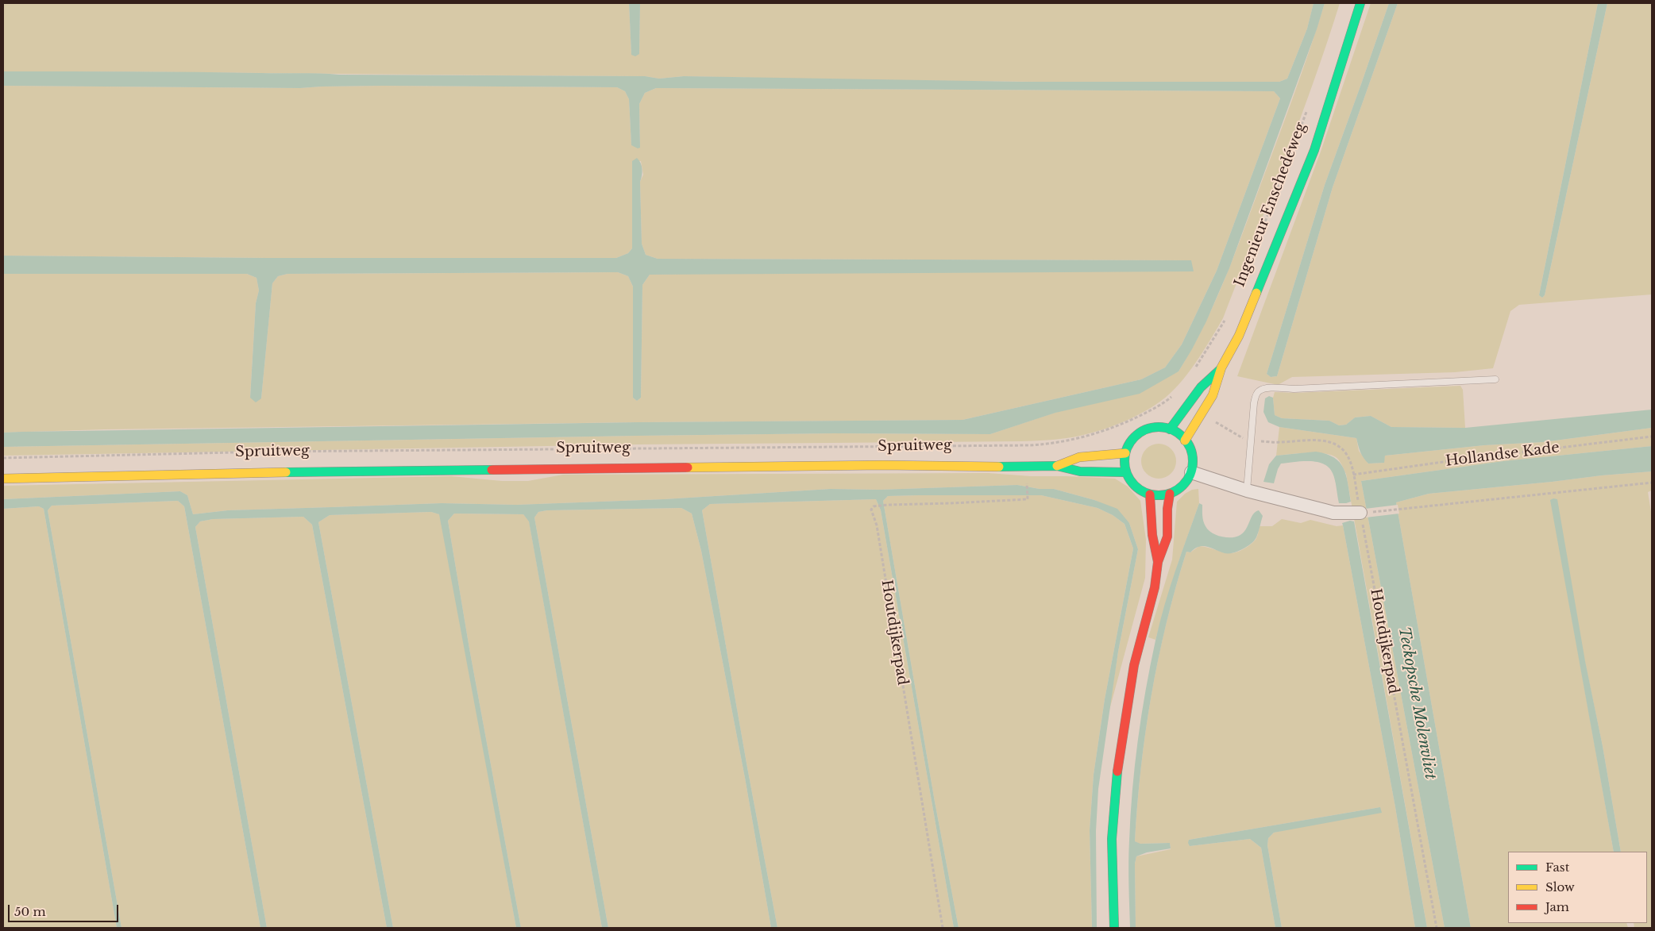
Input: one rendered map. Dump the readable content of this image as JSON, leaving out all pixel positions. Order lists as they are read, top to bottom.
{
  "streets": {
    "main road": ["Ingenieur Enschedéweg", "Spruitweg"],
    "path": ["Hollandse Kade", "Houtdijkerpad"]
  },
  "crossings": [
    ["Ingenieur Enschedéweg", "Spruitweg"],
    ["Hollandse Kade", "Houtdijkerpad"]
  ],
  "water": ["Teckopsche Molenvliet"],
  "legend": ["Fast", "Slow", "Jam"],
  "scale_bar": "50 m"
}
